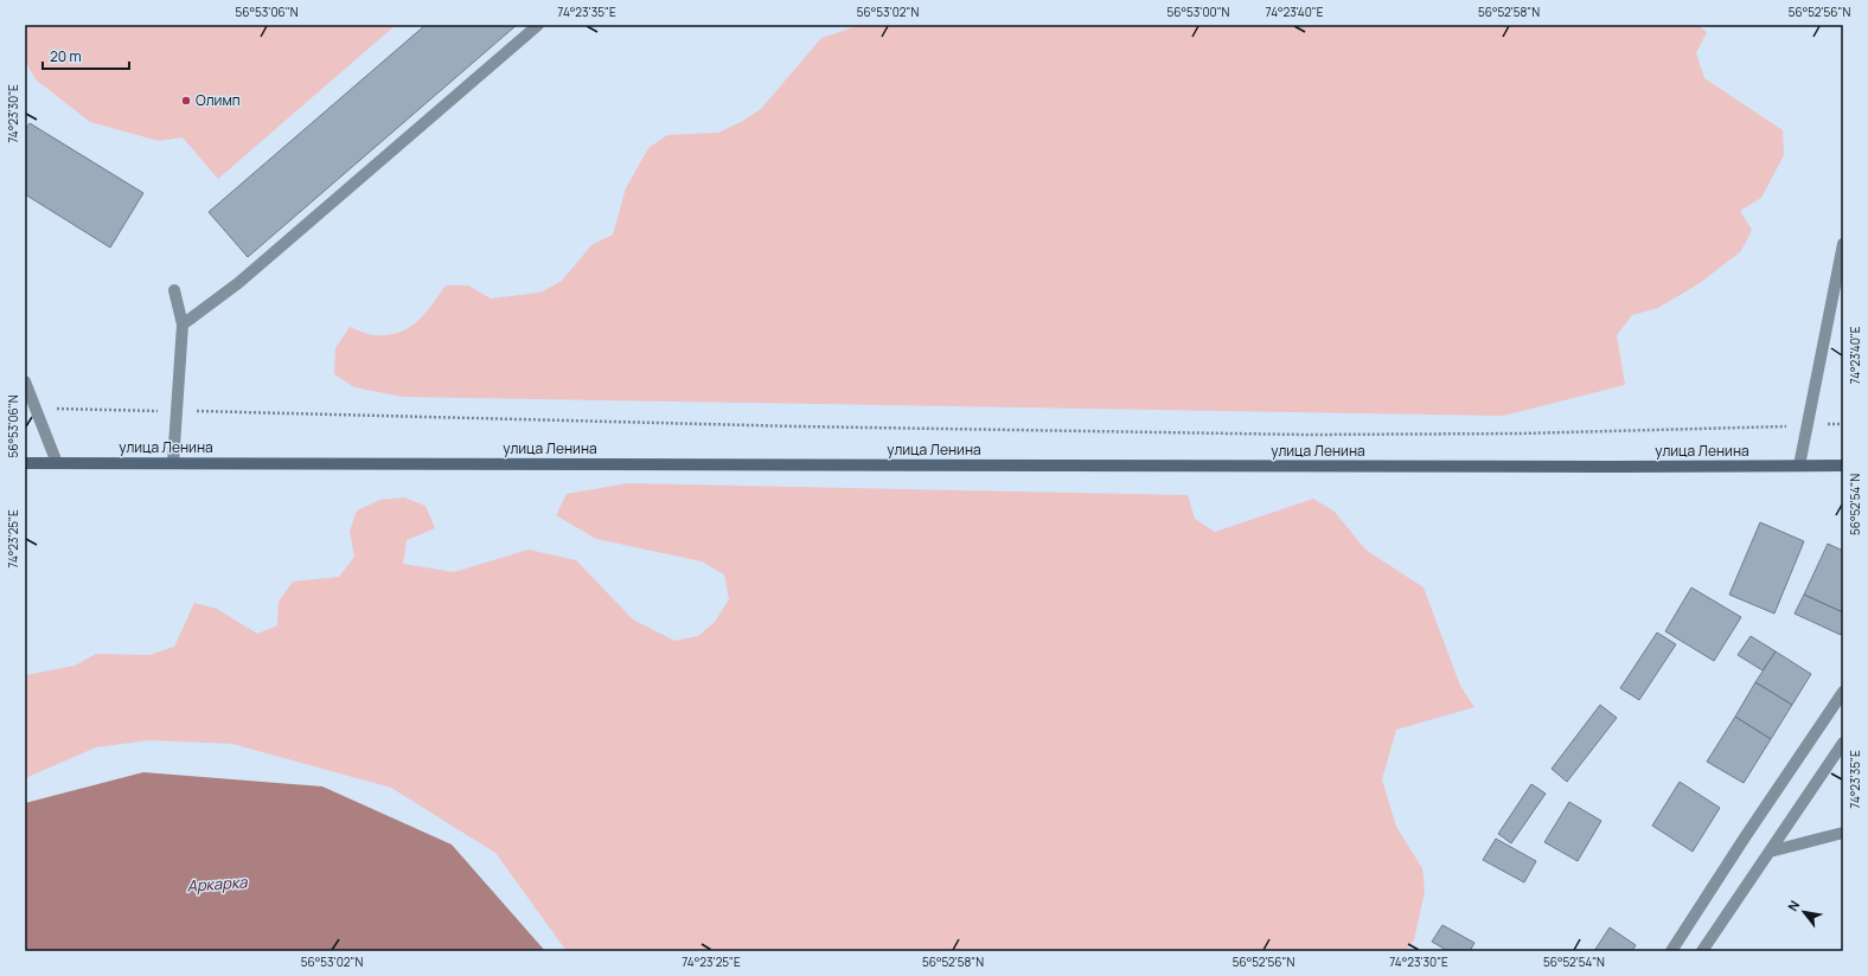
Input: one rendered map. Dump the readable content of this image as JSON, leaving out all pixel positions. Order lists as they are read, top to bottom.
{
  "streets": {
    "main road": ["улица Ленина"]
  },
  "water": ["Аркарка"],
  "places": ["Олимп"],
  "scale_bar": "20 m",
  "north": "top left",
  "coordinates": [
    "56°53'06\"N",
    "74°23'35\"E",
    "56°53'02\"N",
    "56°53'00\"N",
    "74°23'40\"E",
    "56°52'58\"N",
    "56°52'56\"N",
    "74°23'30\"E",
    "56°52'54\"N",
    "74°23'25\"E"
  ]
}
